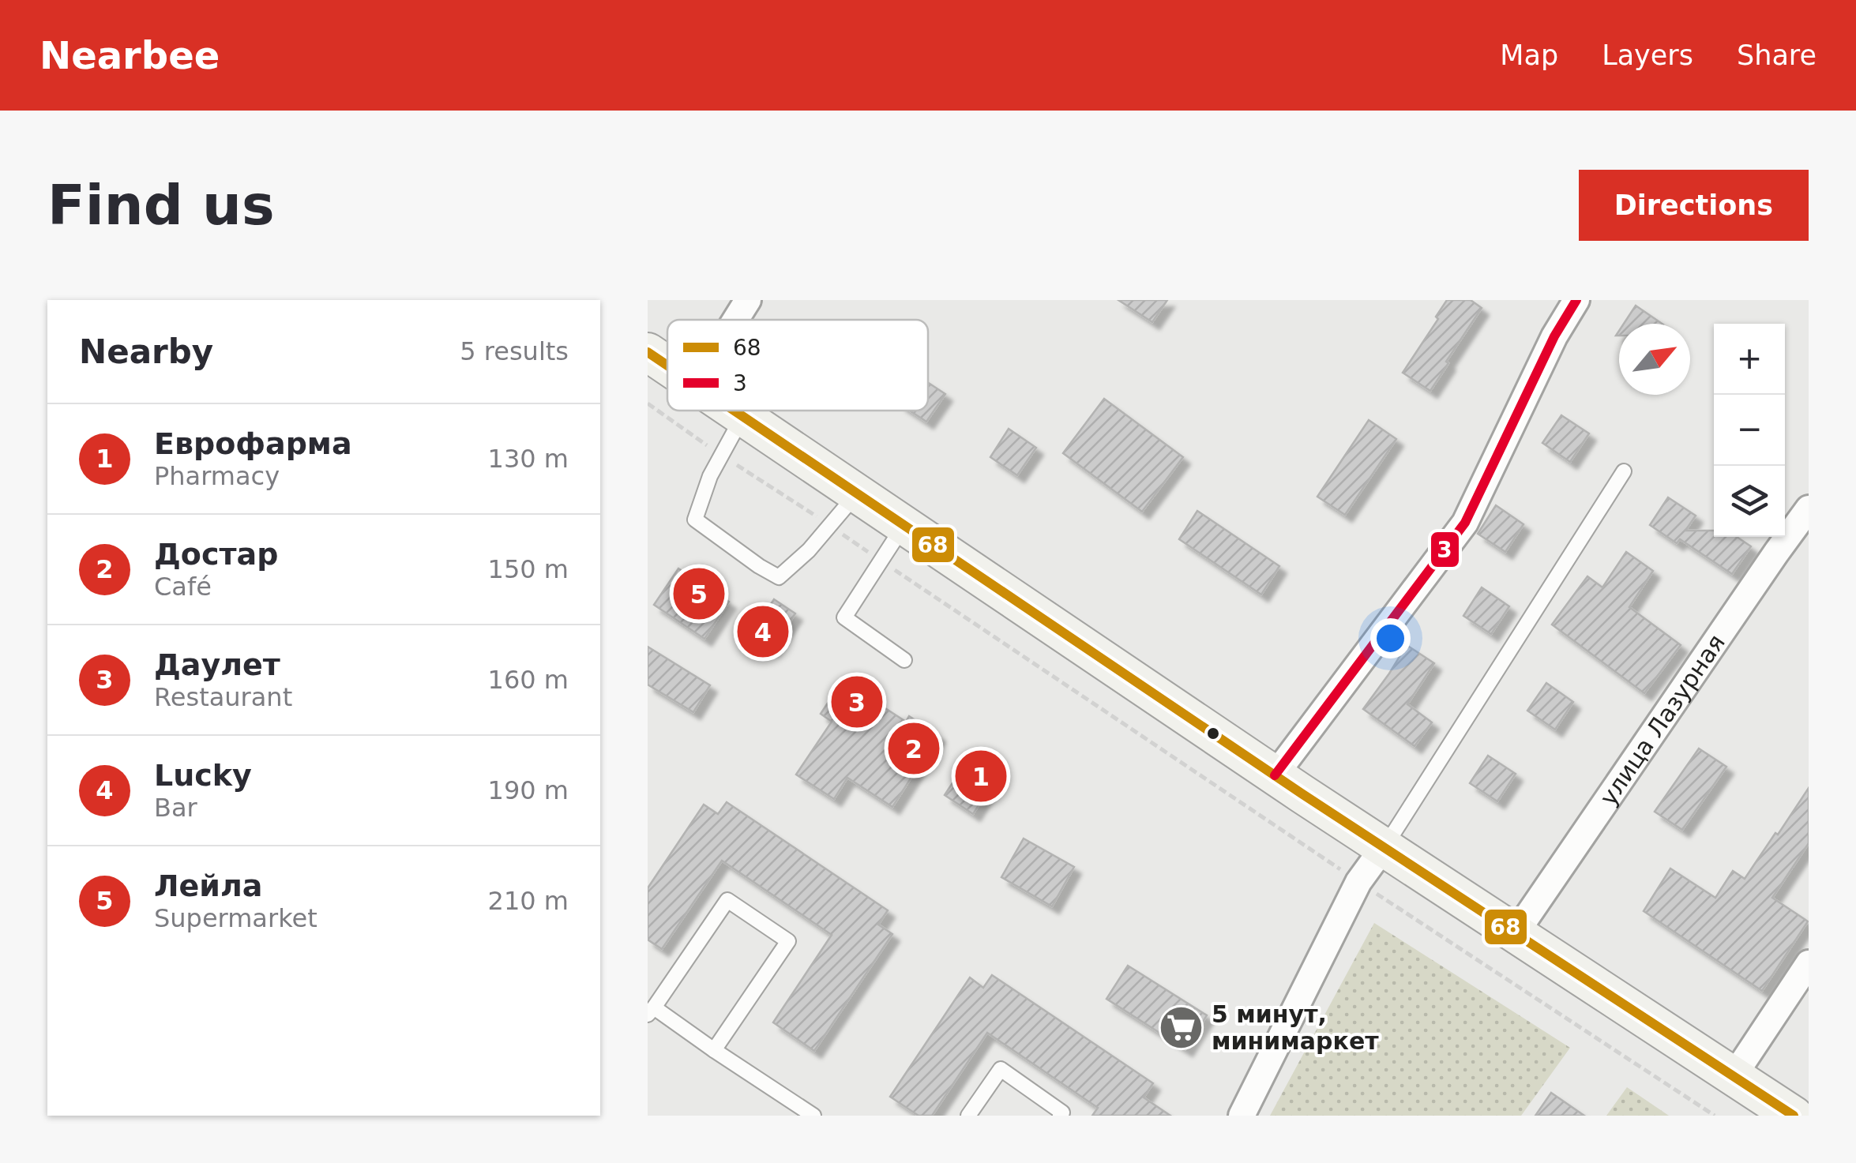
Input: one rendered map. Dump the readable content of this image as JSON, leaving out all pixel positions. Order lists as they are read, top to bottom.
{
  "streets": {
    "street": ["улица Лазурная"]
  },
  "places": {
    "supermarket": ["5 минут, минимаркет"]
  },
  "lines": ["transit line 3", "transit line 68"],
  "legend": ["68", "3"],
  "north": "top right",
  "page": {
    "header": "Nearbee",
    "nav": ["Map", "Layers", "Share"],
    "buttons": "Directions",
    "title": "Find us",
    "heading": ["Nearby", "5 results"],
    "map_buttons": ["+", "−"],
    "list": [
      {
        "mark": "1",
        "name": "Еврофарма",
        "note": "Pharmacy",
        "value": "130 m"
      },
      {
        "mark": "2",
        "name": "Достар",
        "note": "Café",
        "value": "150 m"
      },
      {
        "mark": "3",
        "name": "Даулет",
        "note": "Restaurant",
        "value": "160 m"
      },
      {
        "mark": "4",
        "name": "Lucky",
        "note": "Bar",
        "value": "190 m"
      },
      {
        "mark": "5",
        "name": "Лейла",
        "note": "Supermarket",
        "value": "210 m"
      }
    ],
    "pins": [
      "5",
      "4",
      "3",
      "2",
      "1"
    ]
  }
}
